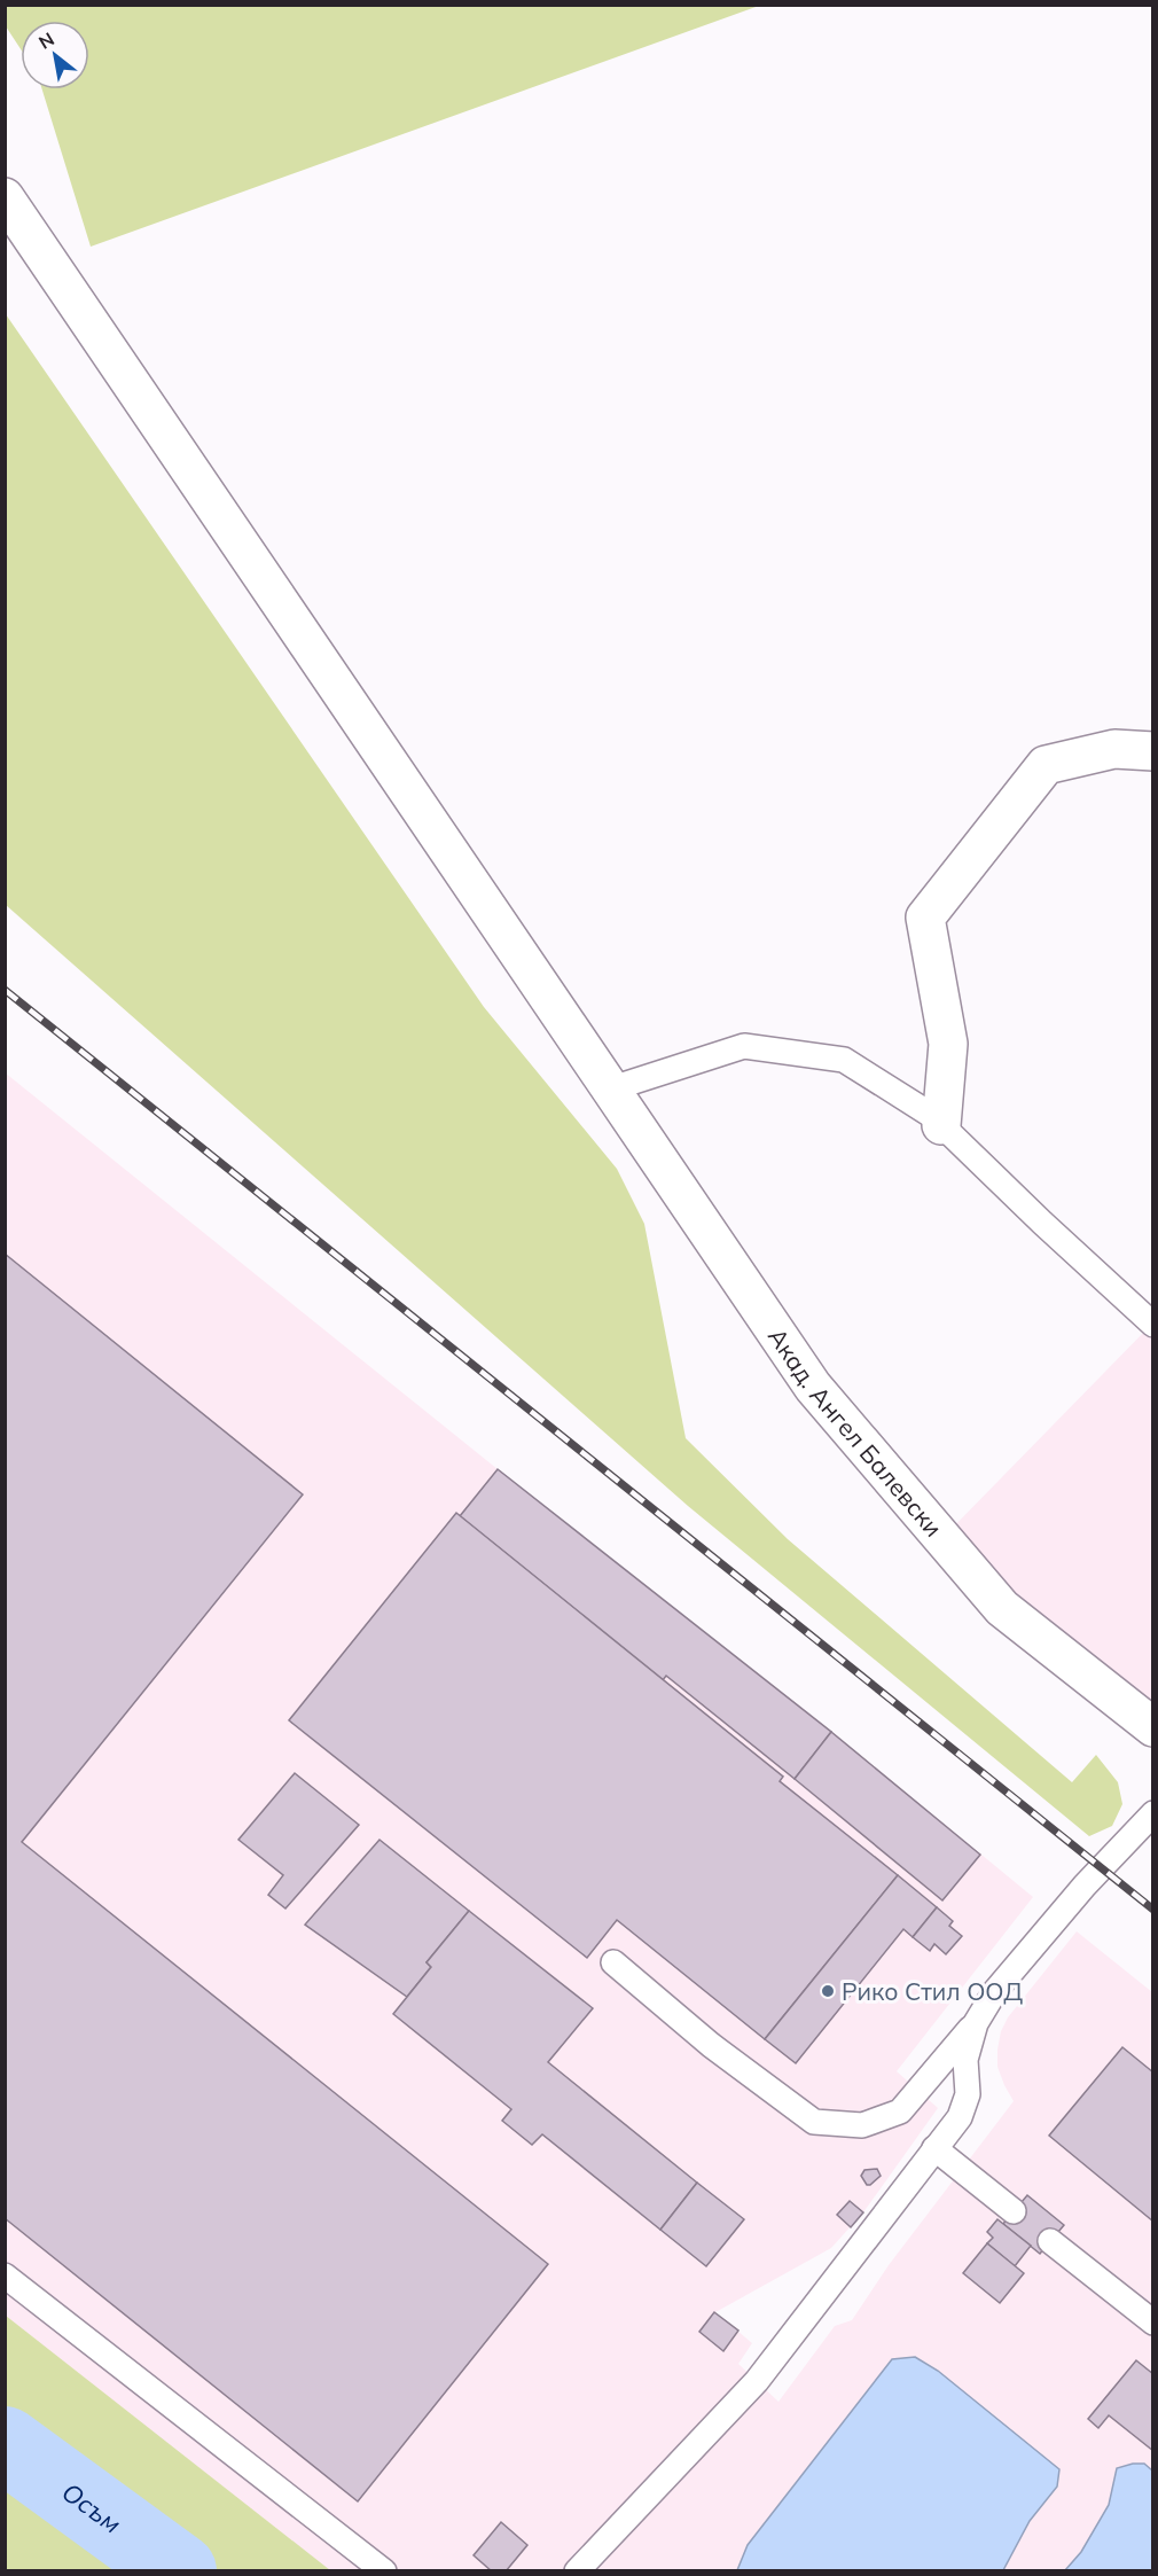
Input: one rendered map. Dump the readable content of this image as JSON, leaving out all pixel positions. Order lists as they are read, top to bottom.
{
  "streets": {
    "street": ["Акад. Ангел Балевски"]
  },
  "water": ["Осъм"],
  "places": ["Рико Стил ООД"],
  "north": "top left"
}
